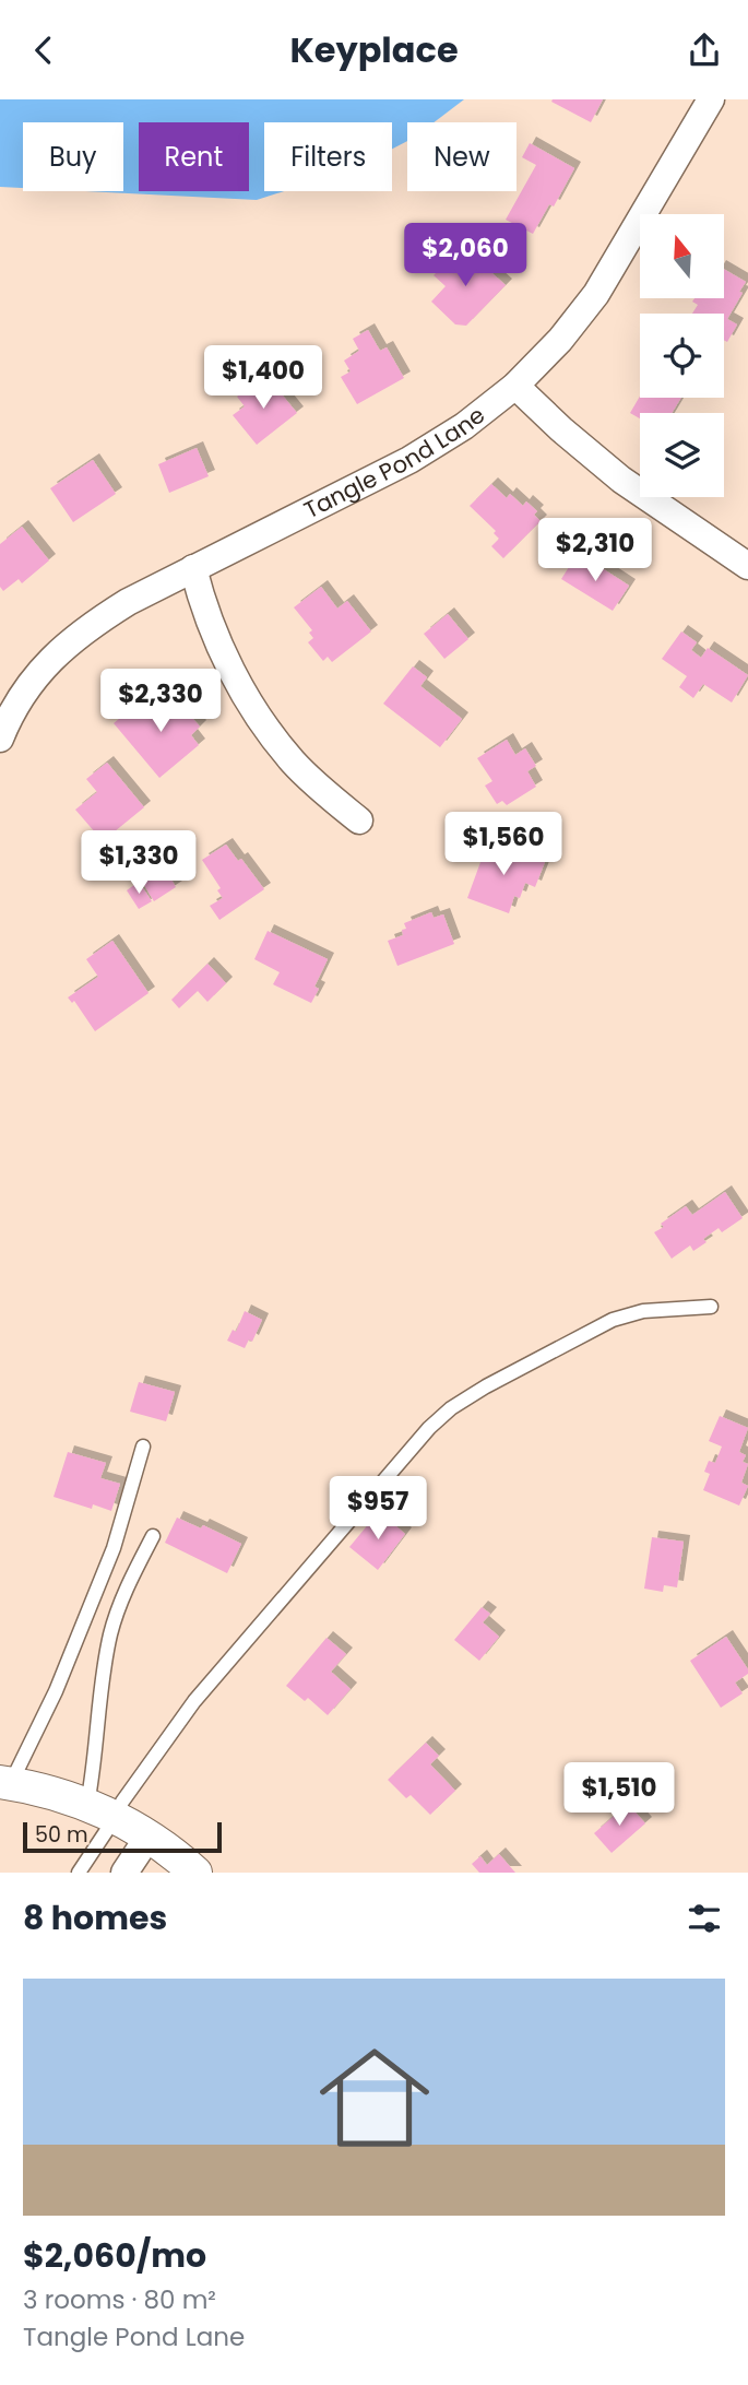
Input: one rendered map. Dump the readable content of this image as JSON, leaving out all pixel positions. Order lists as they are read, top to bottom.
{
  "streets": {
    "street": ["Tangle Pond Lane"]
  },
  "scale_bar": "50 m",
  "north": "top",
  "page": {
    "header": "Keyplace",
    "chip": [
      "Buy",
      "Rent",
      "Filters",
      "New"
    ],
    "price": [
      "$2,060",
      "$1,400",
      "$2,310",
      "$2,330",
      "$1,560",
      "$1,330",
      "$957",
      "$1,510"
    ],
    "scale": "50 m",
    "heading": "8 homes",
    "list": [
      {
        "name": "$2,060/mo",
        "note": "3 rooms · 80 m² · Tangle Pond Lane"
      }
    ]
  }
}
